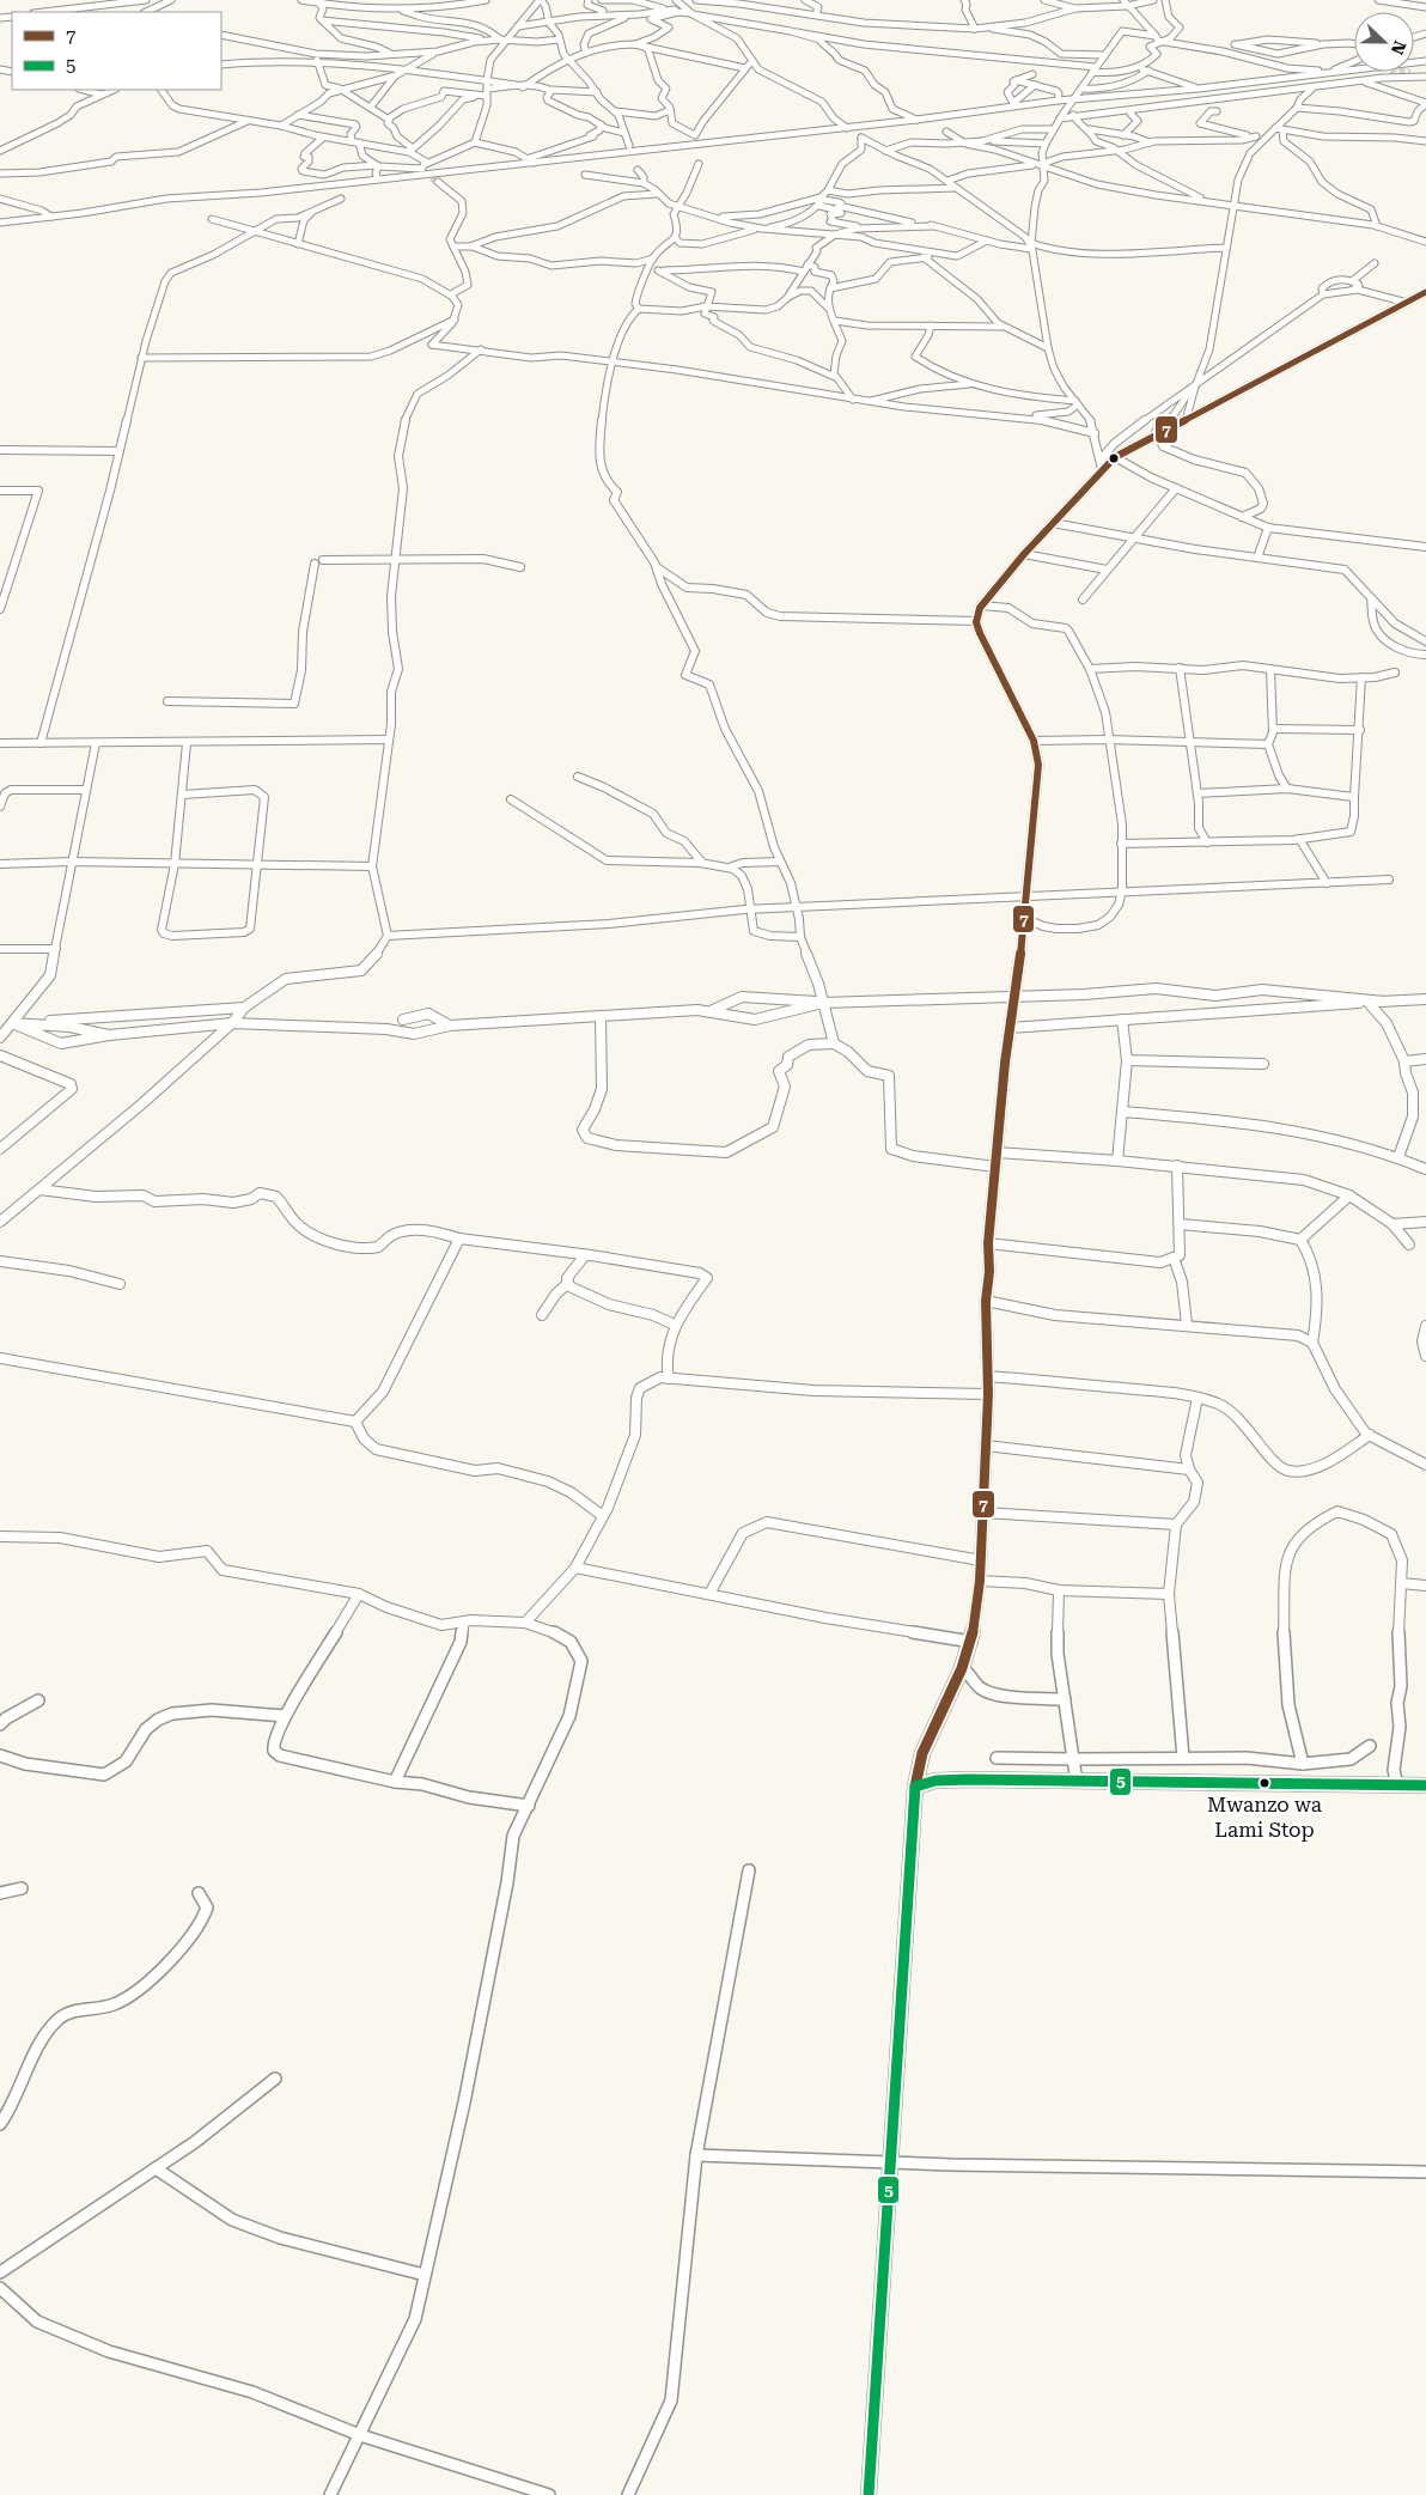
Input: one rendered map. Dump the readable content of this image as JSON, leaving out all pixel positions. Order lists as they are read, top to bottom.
{
  "places": ["Mwanzo wa Lami Stop"],
  "lines": ["transit line 7", "transit line 5"],
  "legend": ["7", "5"],
  "north": "right"
}
